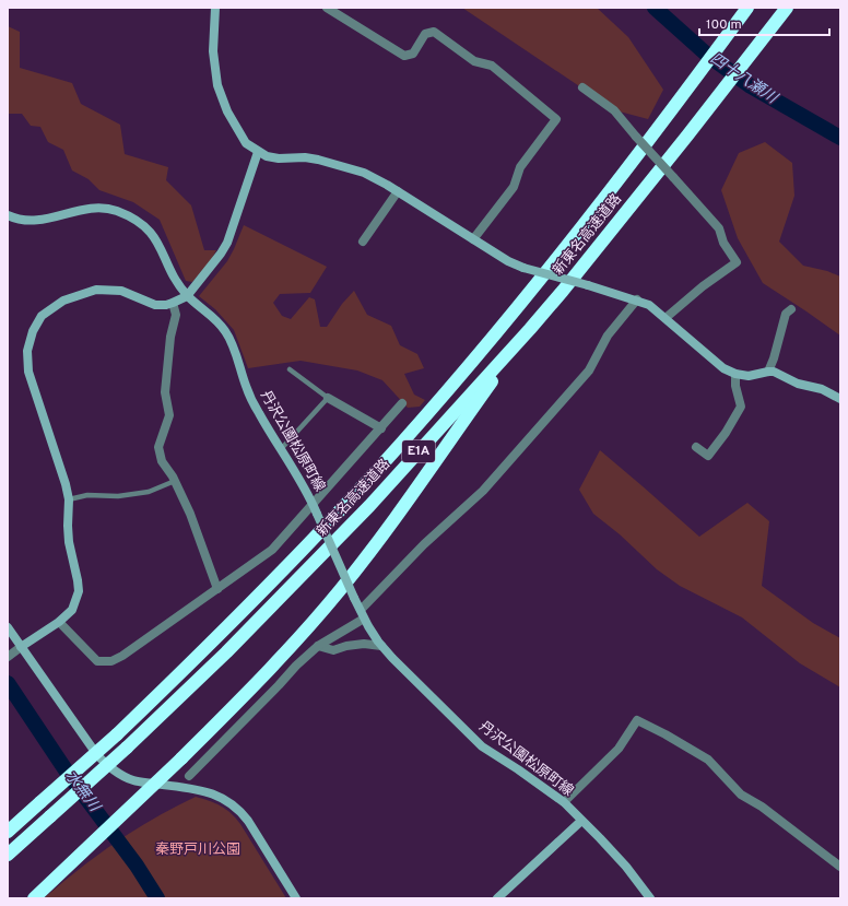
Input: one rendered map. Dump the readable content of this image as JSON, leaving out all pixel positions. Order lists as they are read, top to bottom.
{
  "streets": {
    "highway": ["新東名高速道路", "E1A"],
    "street": ["丹沢公園松原町線"]
  },
  "water": ["四十八瀬川", "水無川"],
  "parks": ["秦野戸川公園"],
  "scale_bar": "100 m"
}
